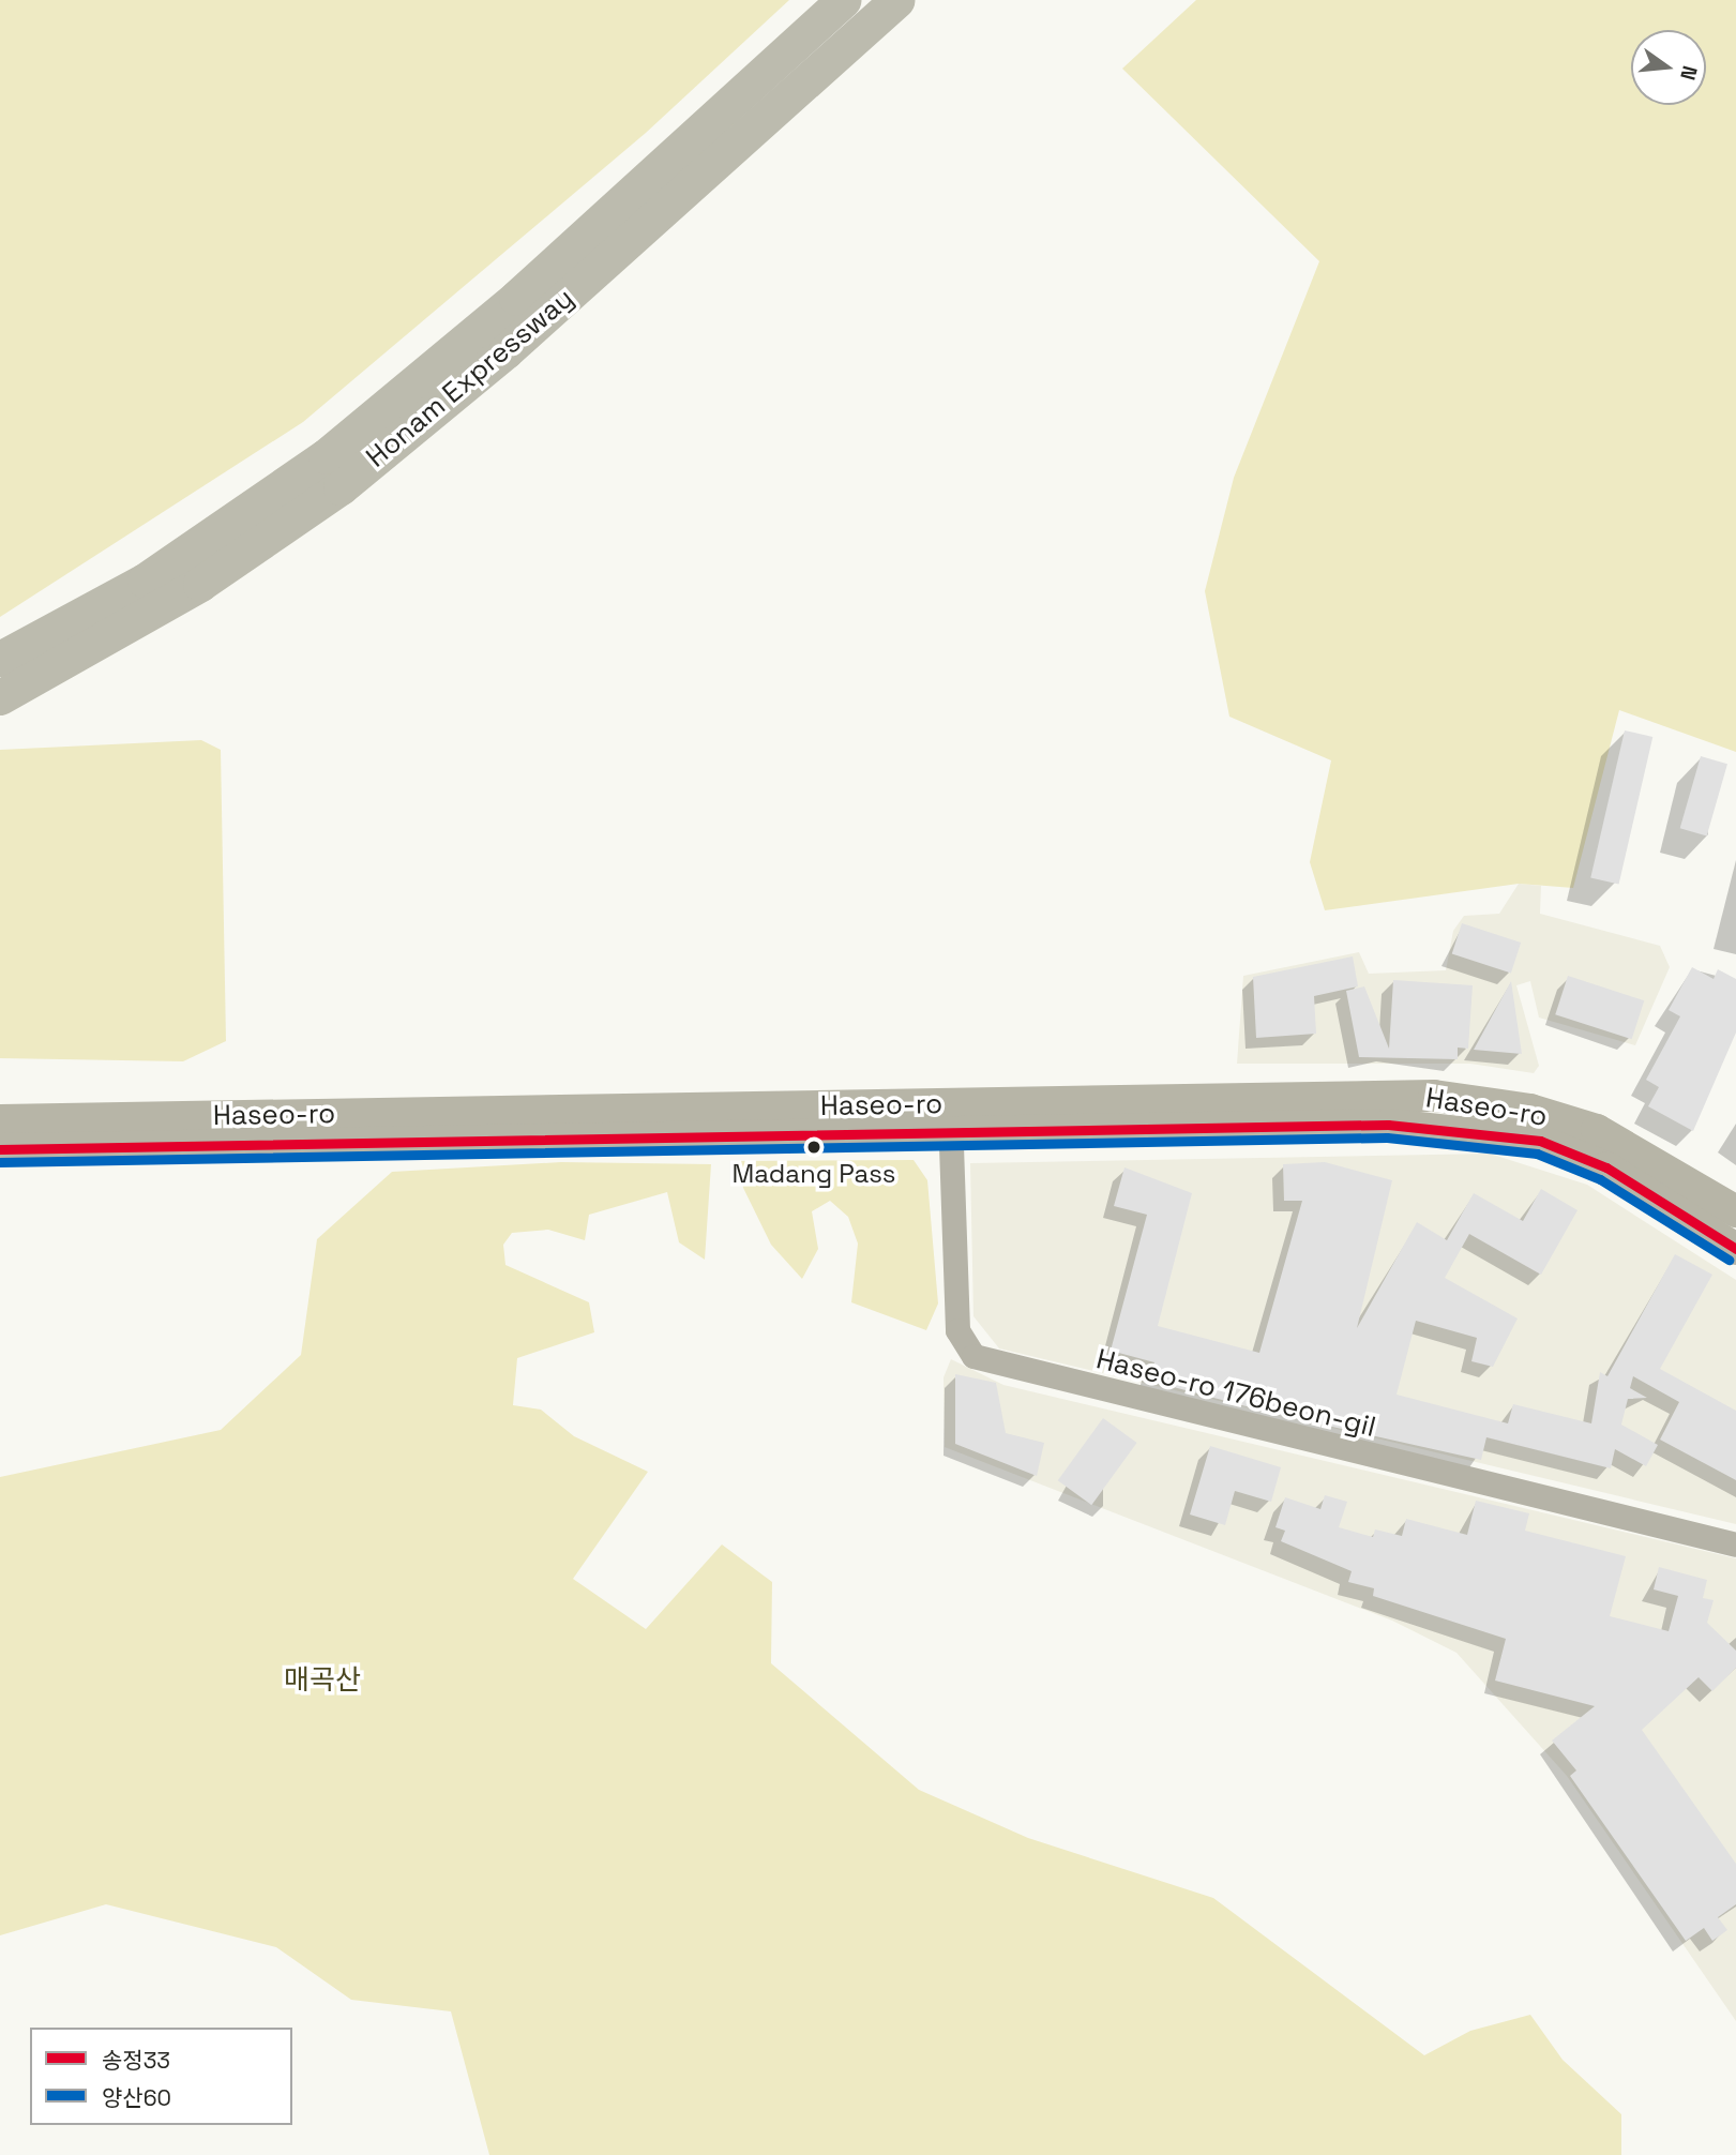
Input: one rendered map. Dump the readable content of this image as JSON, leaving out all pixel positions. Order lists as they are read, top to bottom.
{
  "streets": {
    "highway": ["Honam Expressway"],
    "main road": ["Haseo-ro"],
    "street": ["Haseo-ro 176beon-gil"]
  },
  "crossings": [
    ["Haseo-ro", "Haseo-ro 176beon-gil"]
  ],
  "parks": ["매곡산"],
  "places": ["Madang Pass"],
  "lines": ["transit line 송정33", "transit line 양산60"],
  "legend": ["송정33", "양산60"],
  "north": "right"
}
